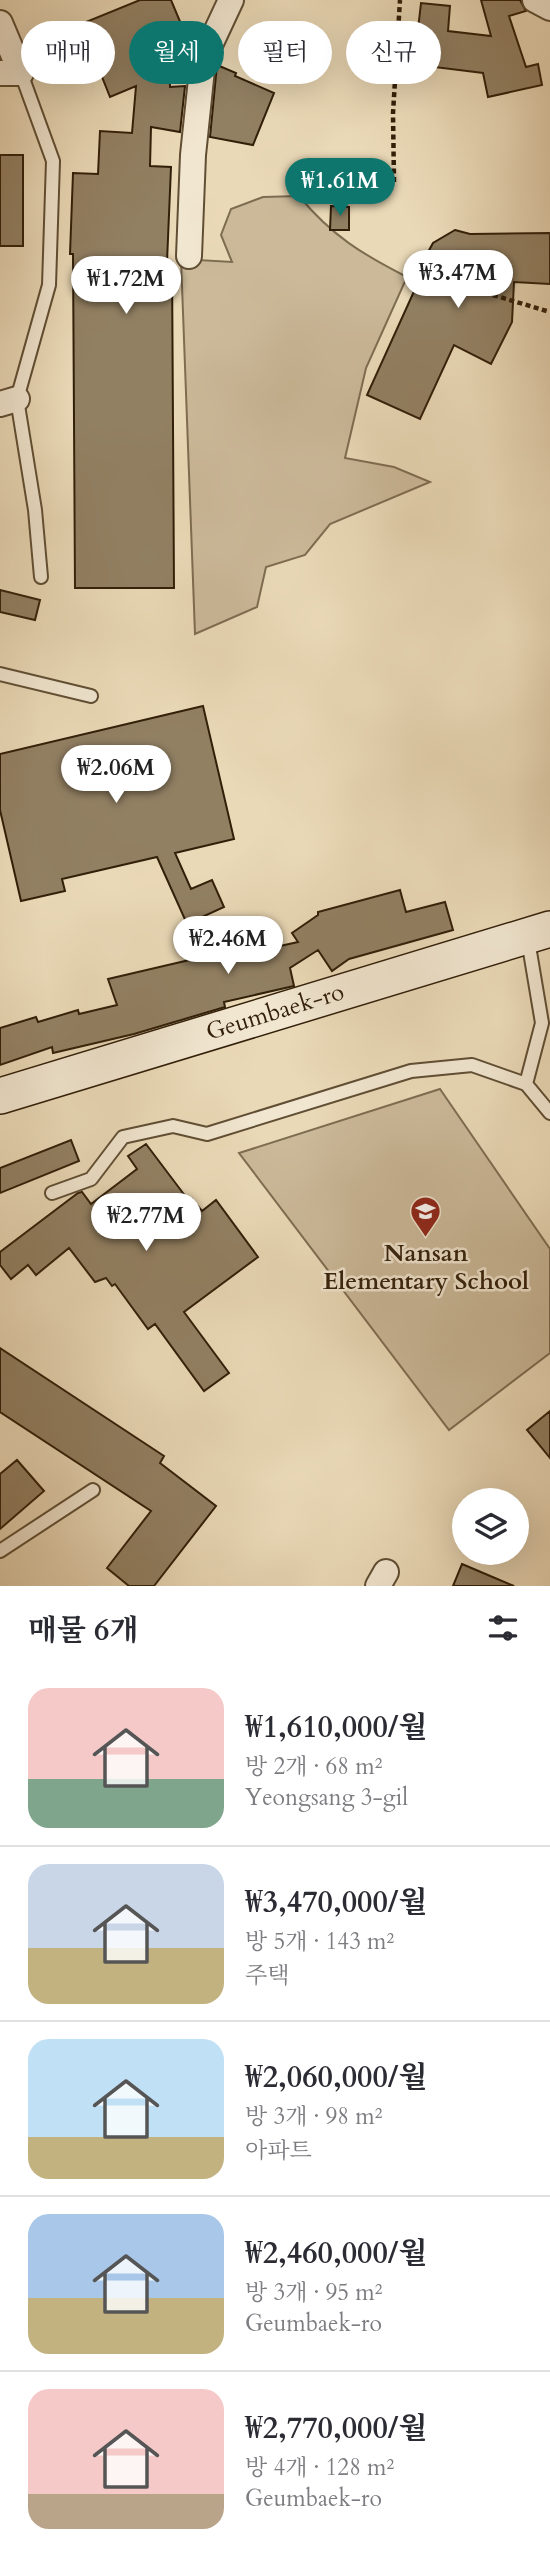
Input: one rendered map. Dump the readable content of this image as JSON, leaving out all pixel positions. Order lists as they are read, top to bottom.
{
  "streets": {
    "street": ["Geumbaek-ro"]
  },
  "places": {
    "school or university": ["Nansan Elementary School"]
  },
  "page": {
    "chip": [
      "매매",
      "월세",
      "필터",
      "신규"
    ],
    "price": [
      "₩1.61M",
      "₩3.47M",
      "₩1.72M",
      "₩2.06M",
      "₩2.46M",
      "₩2.77M"
    ],
    "heading": "매물 6개",
    "list": [
      {
        "name": "₩1,610,000/월",
        "note": "방 2개 · 68 m² · Yeongsang 3-gil"
      },
      {
        "name": "₩3,470,000/월",
        "note": "방 5개 · 143 m² · 주택"
      },
      {
        "name": "₩2,060,000/월",
        "note": "방 3개 · 98 m² · 아파트"
      },
      {
        "name": "₩2,460,000/월",
        "note": "방 3개 · 95 m² · Geumbaek-ro"
      },
      {
        "name": "₩2,770,000/월",
        "note": "방 4개 · 128 m² · Geumbaek-ro"
      }
    ]
  }
}
